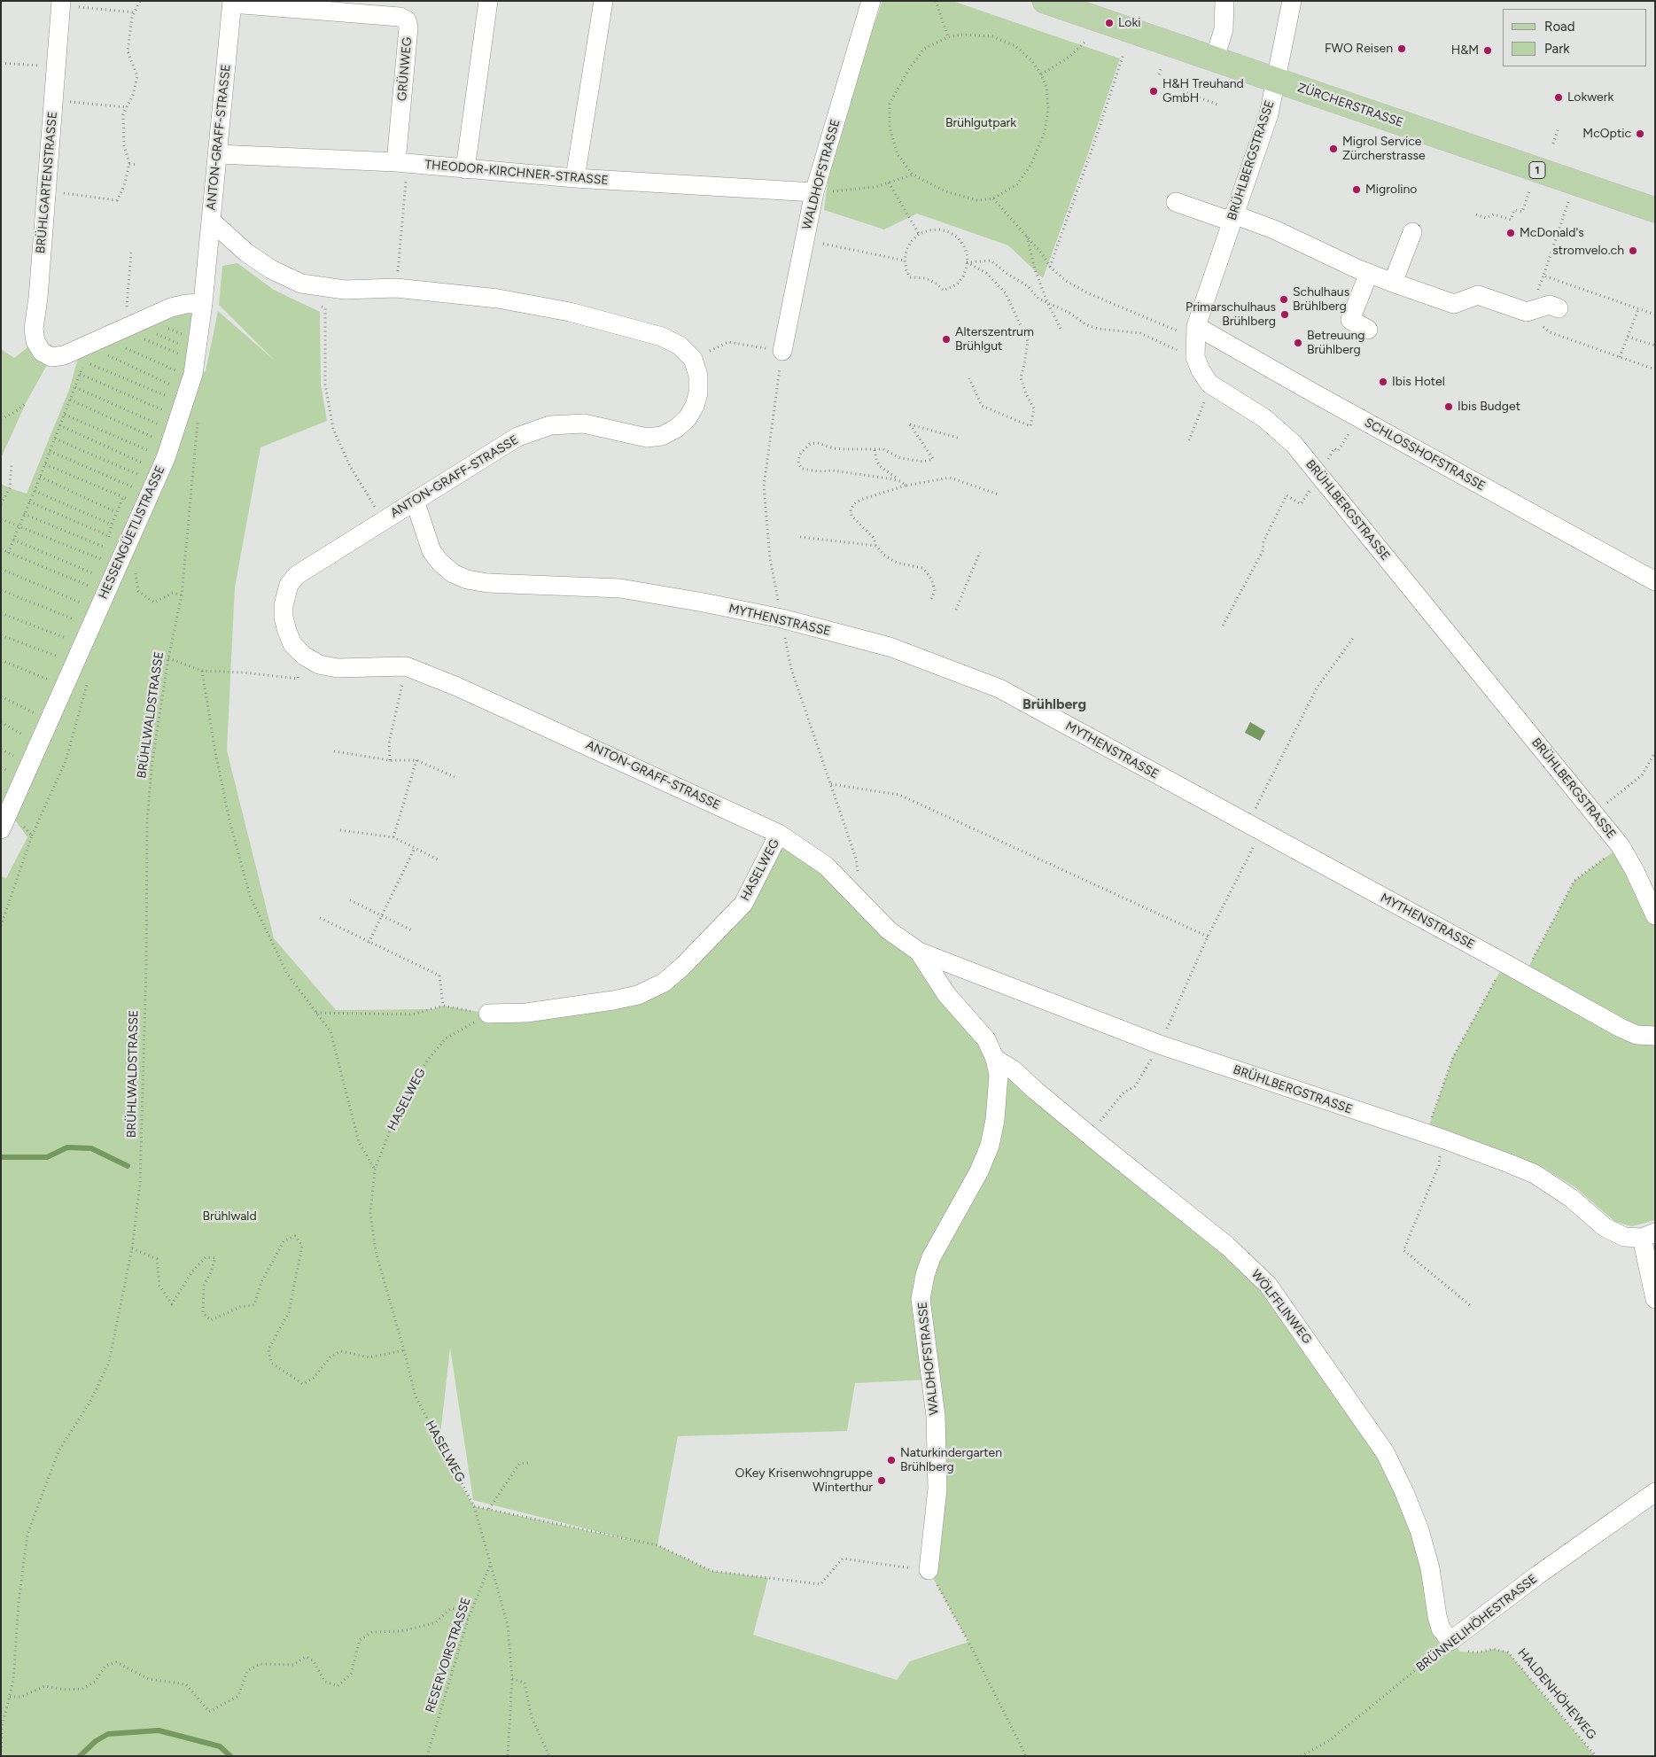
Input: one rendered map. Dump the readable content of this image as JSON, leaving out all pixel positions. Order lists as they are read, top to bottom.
{
  "streets": {
    "main road": ["ZÜRCHERSTRASSE", "1"],
    "street": [
      "GRÜNWEG",
      "ANTON-GRAFF-STRASSE",
      "BRÜHLBERGSTRASSE",
      "THEODOR-KIRCHNER-STRASSE",
      "WALDHOFSTRASSE",
      "BRÜHLGARTENSTRASSE",
      "SCHLOSSHOFSTRASSE",
      "HESSENGÜETLISTRASSE",
      "MYTHENSTRASSE",
      "HASELWEG",
      "WÖLFFLINWEG",
      "BRÜNNELIHÖHESTRASSE"
    ],
    "path": ["BRÜHLWALDSTRASSE", "RESERVOIRSTRASSE", "HALDENHÖHEWEG"]
  },
  "crossings": [
    ["GRÜNWEG", "ANTON-GRAFF-STRASSE"],
    ["GRÜNWEG", "THEODOR-KIRCHNER-STRASSE"],
    ["ZÜRCHERSTRASSE", "BRÜHLBERGSTRASSE"],
    ["ANTON-GRAFF-STRASSE", "THEODOR-KIRCHNER-STRASSE"],
    ["ANTON-GRAFF-STRASSE", "WALDHOFSTRASSE"],
    ["ANTON-GRAFF-STRASSE", "HESSENGÜETLISTRASSE"],
    ["ANTON-GRAFF-STRASSE", "MYTHENSTRASSE"],
    ["ANTON-GRAFF-STRASSE", "HASELWEG"],
    ["BRÜHLBERGSTRASSE", "WALDHOFSTRASSE"],
    ["BRÜHLBERGSTRASSE", "SCHLOSSHOFSTRASSE"],
    ["THEODOR-KIRCHNER-STRASSE", "WALDHOFSTRASSE"],
    ["WALDHOFSTRASSE", "WÖLFFLINWEG"],
    ["HASELWEG", "RESERVOIRSTRASSE"],
    ["WÖLFFLINWEG", "BRÜNNELIHÖHESTRASSE"],
    ["WÖLFFLINWEG", "HALDENHÖHEWEG"],
    ["BRÜNNELIHÖHESTRASSE", "HALDENHÖHEWEG"]
  ],
  "districts": ["Brühlberg"],
  "parks": ["Brühlgutpark", "Brühlwald"],
  "places": [
    "Loki",
    "FWO Reisen",
    "H&M",
    "H&H Treuhand GmbH",
    "Lokwerk",
    "McOptic",
    "Migrol Service Zürcherstrasse",
    "Migrolino",
    "McDonald's",
    "stromvelo.ch",
    "Schulhaus Brühlberg",
    "Primarschulhaus Brühlberg",
    "Alterszentrum Brühlgut",
    "Betreuung Brühlberg",
    "Ibis Hotel",
    "Ibis Budget",
    "Naturkindergarten Brühlberg",
    "OKey Krisenwohngruppe Winterthur"
  ],
  "legend": ["Road", "Park"]
}
